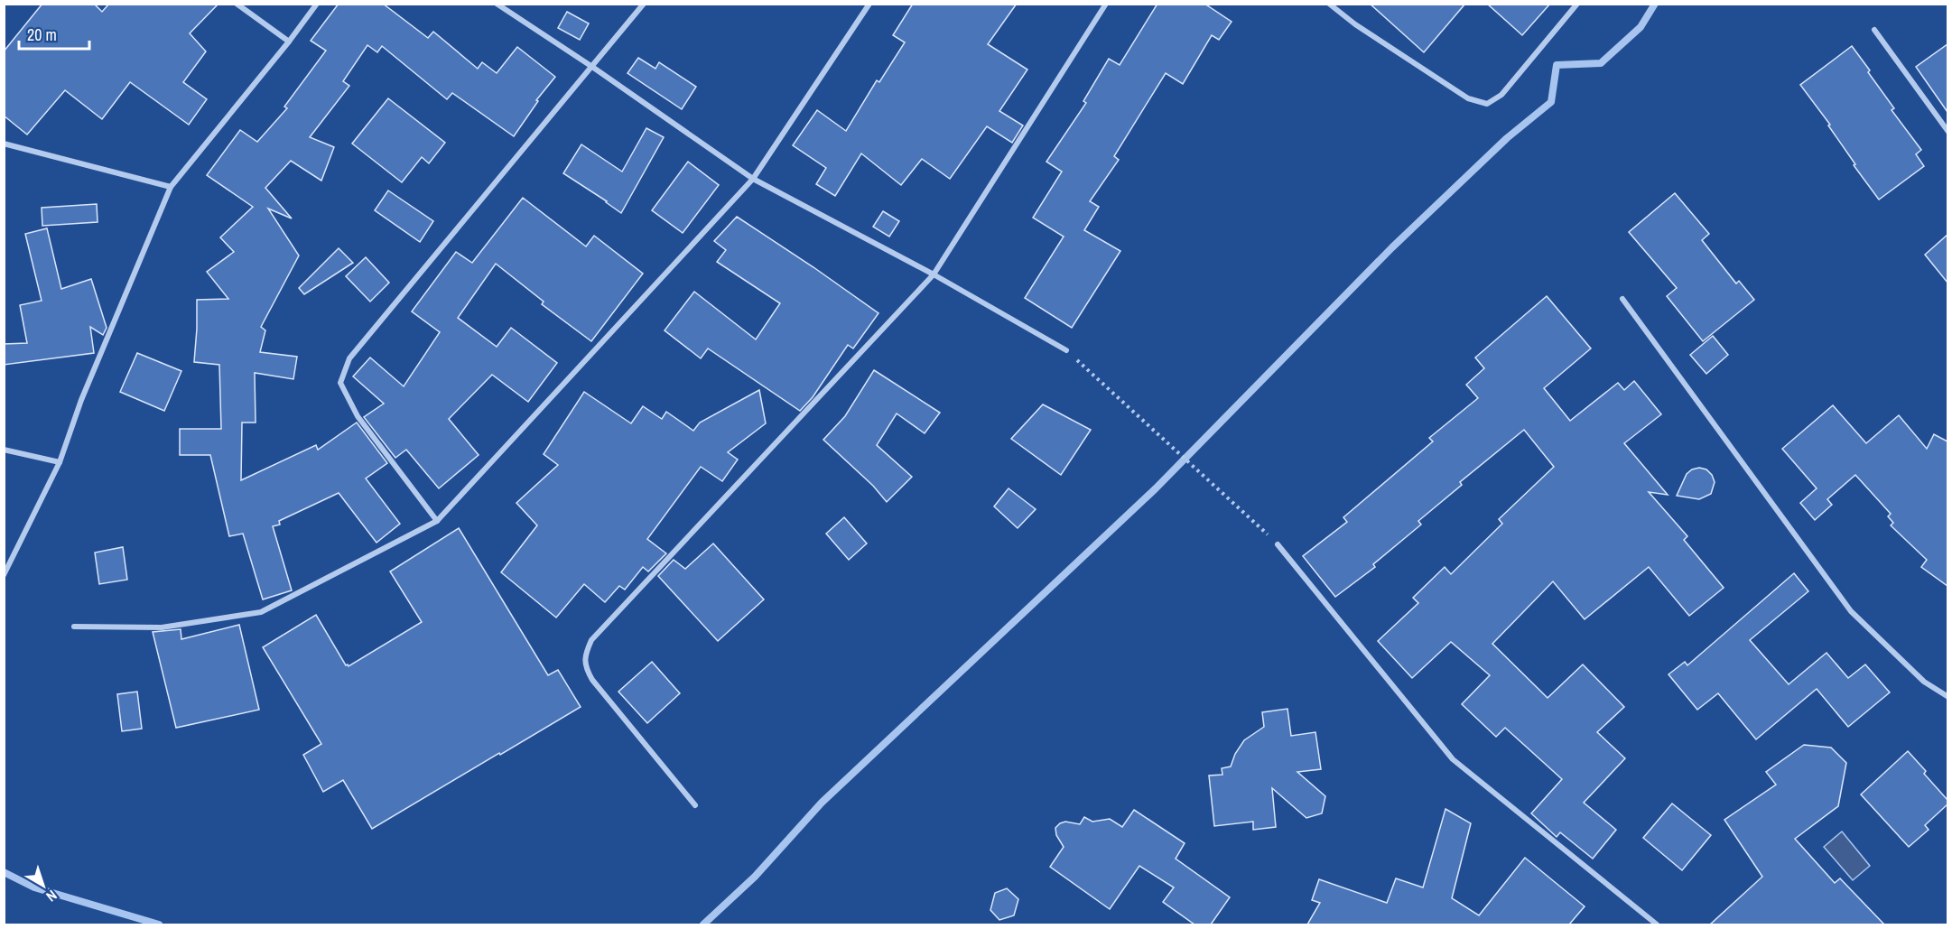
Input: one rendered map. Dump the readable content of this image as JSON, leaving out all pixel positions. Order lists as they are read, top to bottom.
{
  "scale_bar": "20 m",
  "north": "bottom right"
}
